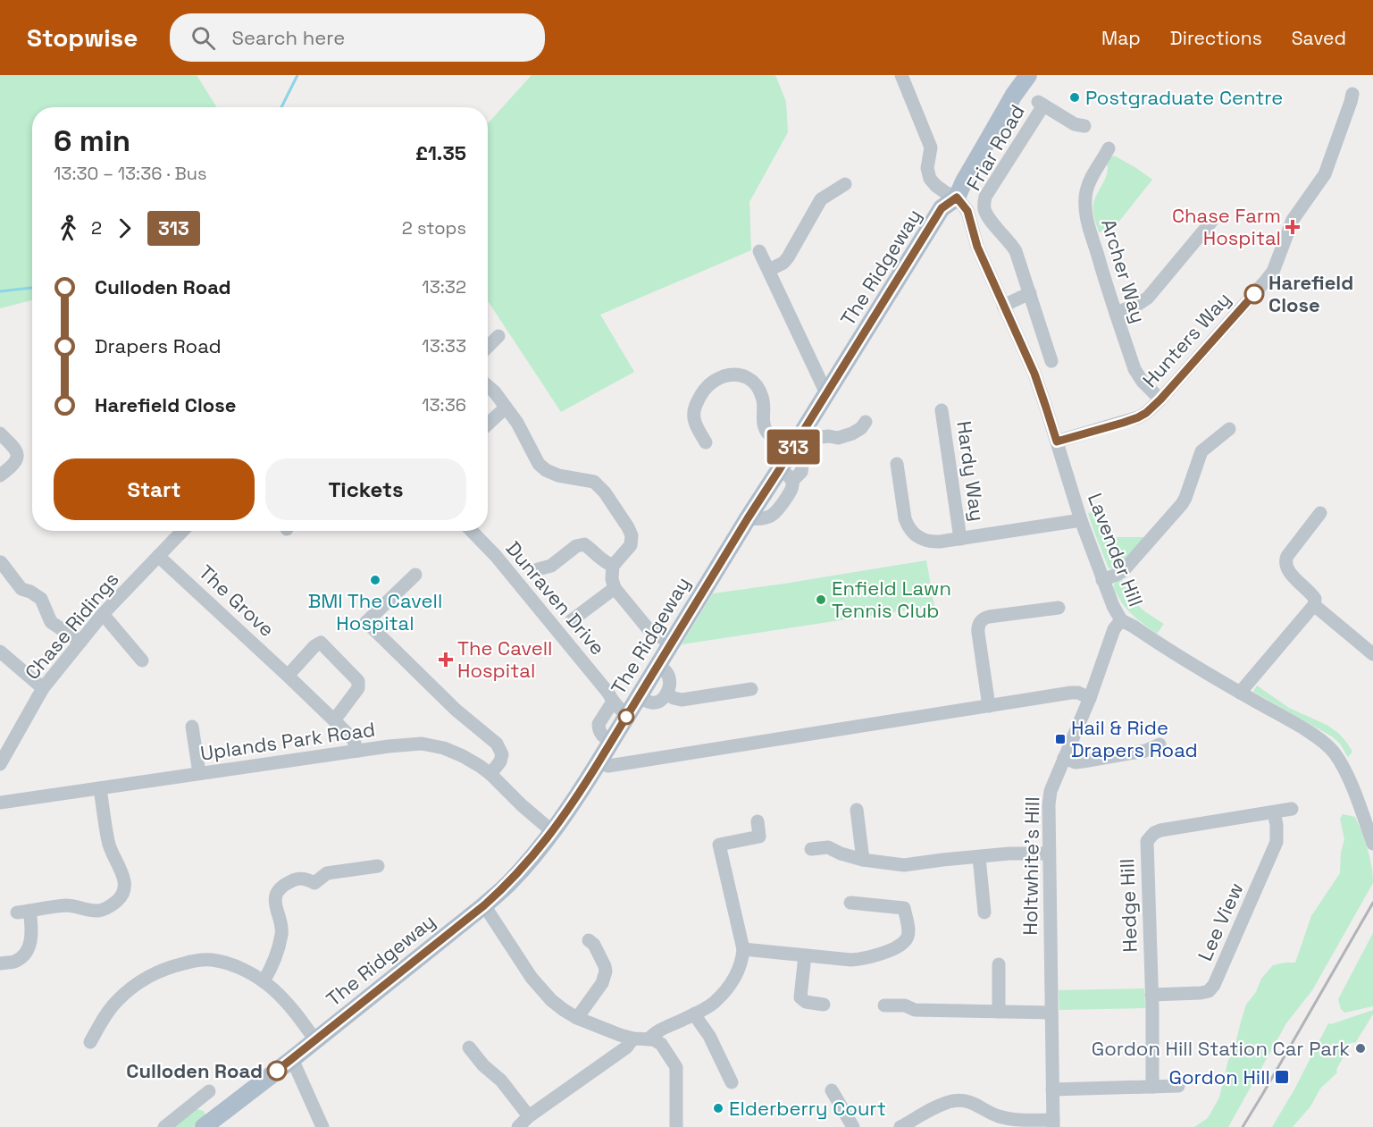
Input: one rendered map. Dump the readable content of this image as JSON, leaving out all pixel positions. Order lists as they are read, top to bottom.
{
  "streets": {
    "main road": ["The Ridgeway"],
    "street": [
      "Friar Road",
      "Archer Way",
      "Hunters Way",
      "Hardy Way",
      "Lavender Hill",
      "Dunraven Drive",
      "The Grove",
      "Chase Ridings",
      "Uplands Park Road",
      "Holtwhite's Hill",
      "Hedge Hill",
      "Lee View"
    ]
  },
  "crossings": [
    ["The Ridgeway", "Lavender Hill"],
    ["The Ridgeway", "Dunraven Drive"],
    ["The Ridgeway", "Uplands Park Road"],
    ["Archer Way", "Hunters Way"],
    ["Hunters Way", "Lavender Hill"],
    ["Hardy Way", "Lavender Hill"],
    ["Lavender Hill", "Holtwhite's Hill"],
    ["The Grove", "Chase Ridings"],
    ["The Grove", "Uplands Park Road"],
    ["Hedge Hill", "Lee View"]
  ],
  "places": {
    "other": [
      "Postgraduate Centre",
      "Harefield Close",
      "BMI The Cavell Hospital",
      "Enfield Lawn Tennis Club",
      "Gordon Hill Station Car Park",
      "Culloden Road",
      "Elderberry Court"
    ],
    "health": ["Chase Farm Hospital", "The Cavell Hospital"],
    "transit": ["Hail & Ride Drapers Road", "Gordon Hill"]
  },
  "lines": ["bus line 313"],
  "page": {
    "header": "Stopwise",
    "search": "Search here",
    "nav": ["Map", "Directions", "Saved"],
    "on_map": "313",
    "heading": ["6 min", "13:30 – 13:36 · Bus", "£1.35"],
    "legs": ["2", "313", "2 stops"],
    "list": [
      {
        "name": "Culloden Road",
        "value": "13:32"
      },
      {
        "name": "Drapers Road",
        "value": "13:33"
      },
      {
        "name": "Harefield Close",
        "value": "13:36"
      }
    ],
    "buttons": ["Start", "Tickets"]
  }
}
